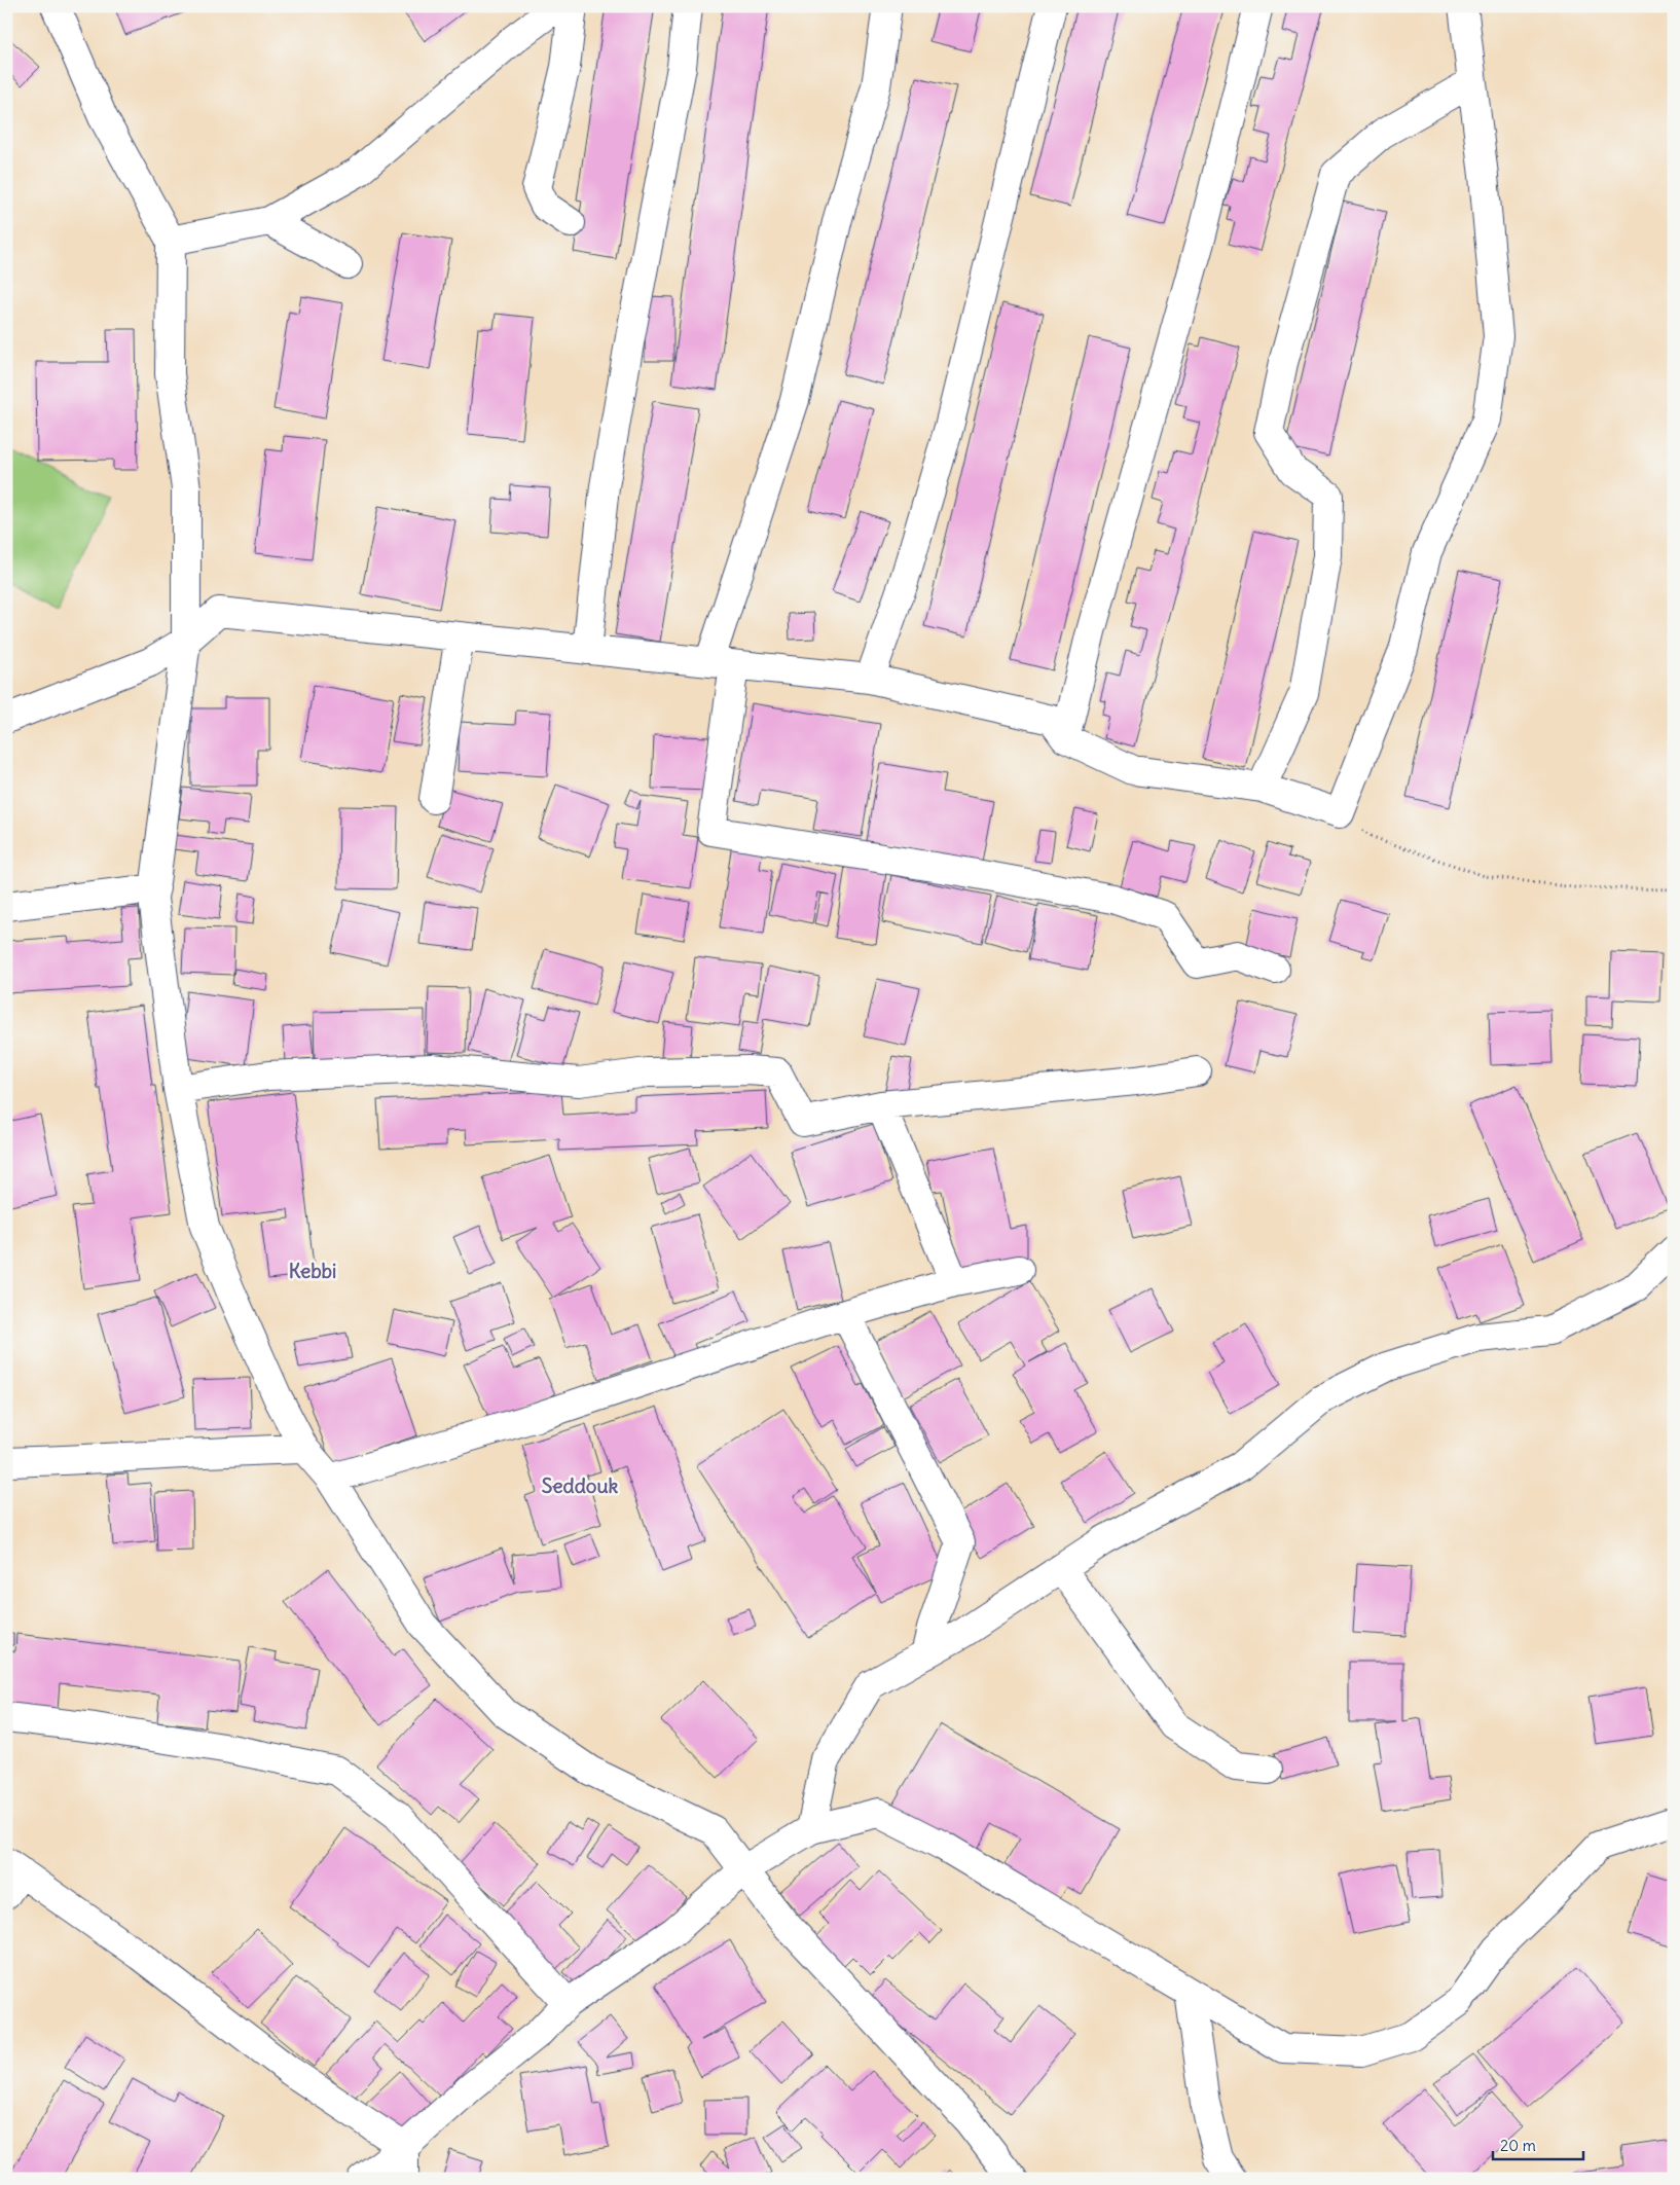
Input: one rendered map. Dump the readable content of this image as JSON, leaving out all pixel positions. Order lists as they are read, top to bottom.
{
  "districts": ["Kebbi", "Seddouk"],
  "scale_bar": "20 m"
}
